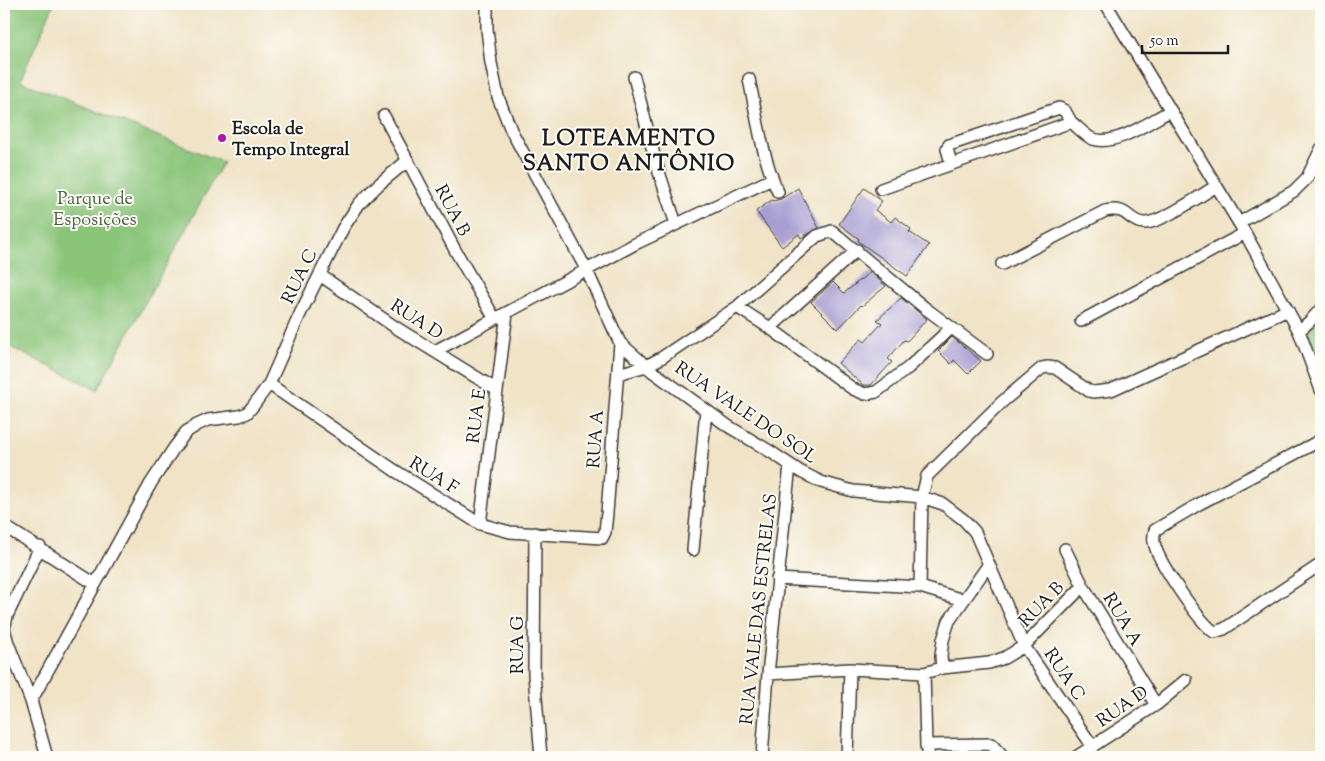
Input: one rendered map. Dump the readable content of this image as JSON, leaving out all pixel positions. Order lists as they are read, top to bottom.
{
  "streets": {
    "street": [
      "RUA B",
      "RUA C",
      "RUA D",
      "RUA VALE DO SOL",
      "RUA E",
      "RUA A",
      "RUA F",
      "RUA VALE DAS ESTRELAS",
      "RUA G"
    ]
  },
  "crossings": [
    ["RUA B", "RUA C"],
    ["RUA B", "RUA A"],
    ["RUA B", "RUA VALE DAS ESTRELAS"],
    ["RUA C", "RUA D"],
    ["RUA C", "RUA VALE DO SOL"],
    ["RUA C", "RUA F"],
    ["RUA D", "RUA E"],
    ["RUA D", "RUA A"],
    ["RUA VALE DO SOL", "RUA A"],
    ["RUA VALE DO SOL", "RUA VALE DAS ESTRELAS"],
    ["RUA E", "RUA F"],
    ["RUA A", "RUA F"],
    ["RUA F", "RUA G"]
  ],
  "districts": ["LOTEAMENTO SANTO ANTÔNIO"],
  "parks": ["Parque de Esposições"],
  "places": ["Escola de Tempo Integral"],
  "scale_bar": "50 m"
}
